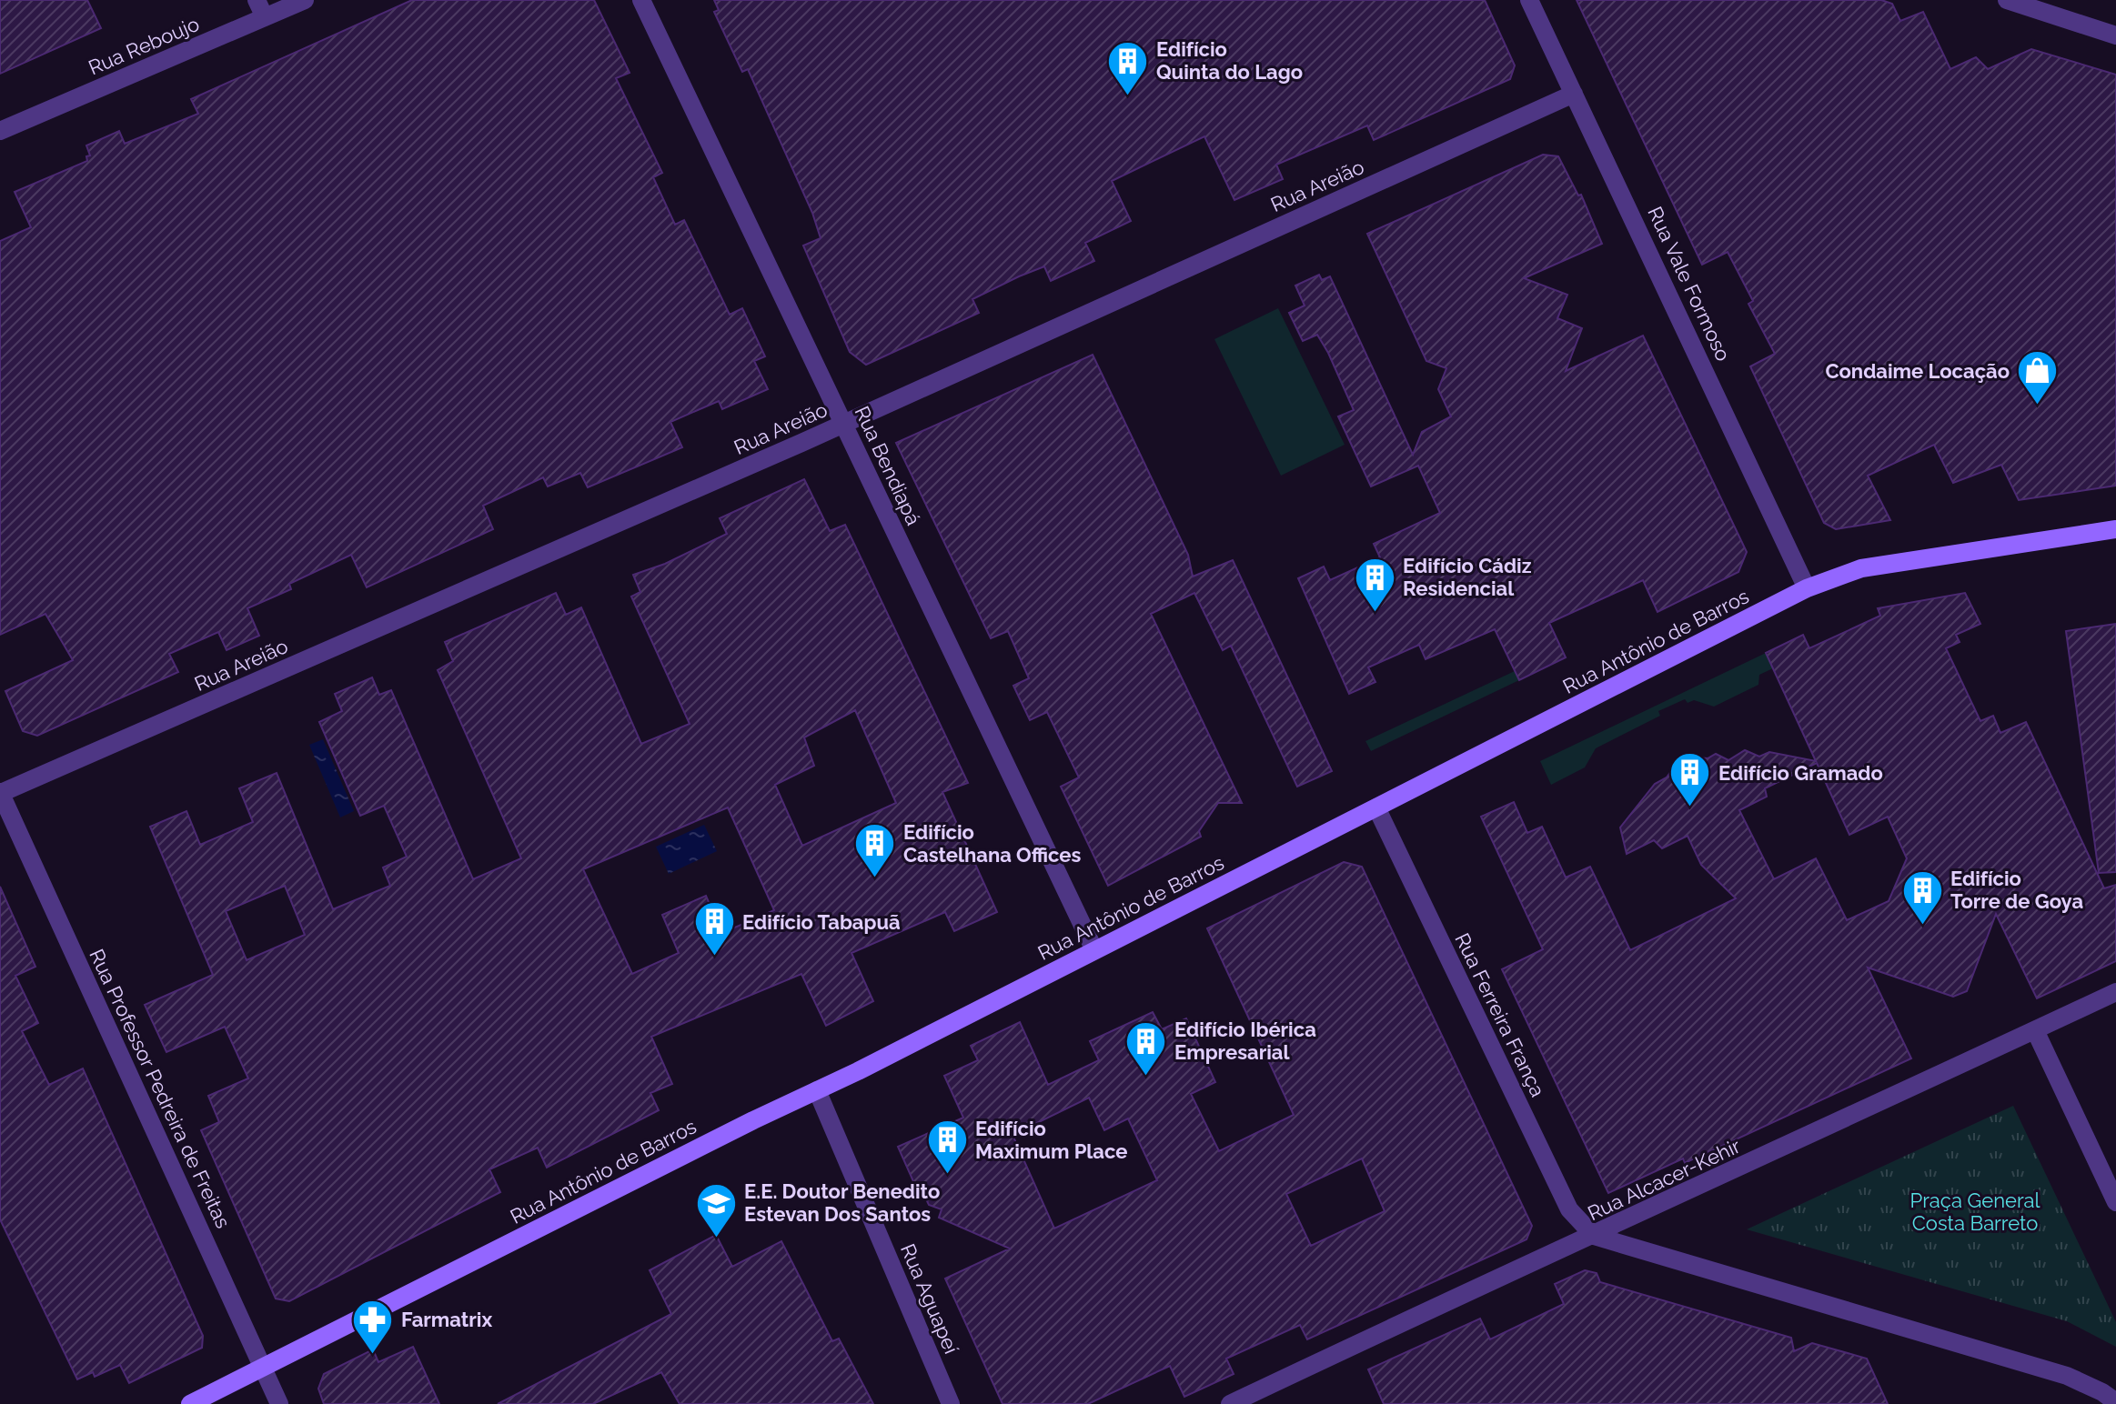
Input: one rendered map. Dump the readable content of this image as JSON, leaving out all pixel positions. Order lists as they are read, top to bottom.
{
  "streets": {
    "main road": ["Rua Antônio de Barros"],
    "street": [
      "Rua Reboujo",
      "Rua Areião",
      "Rua Vale Formoso",
      "Rua Bendiapá",
      "Rua Ferreira França",
      "Rua Professor Pedreira de Freitas",
      "Rua Alcacer-Kehir",
      "Rua Aguapeí"
    ]
  },
  "crossings": [
    ["Rua Areião", "Rua Vale Formoso"],
    ["Rua Areião", "Rua Bendiapá"],
    ["Rua Areião", "Rua Professor Pedreira de Freitas"],
    ["Rua Vale Formoso", "Rua Antônio de Barros"],
    ["Rua Bendiapá", "Rua Antônio de Barros"],
    ["Rua Antônio de Barros", "Rua Ferreira França"],
    ["Rua Antônio de Barros", "Rua Professor Pedreira de Freitas"],
    ["Rua Antônio de Barros", "Rua Aguapeí"],
    ["Rua Ferreira França", "Rua Alcacer-Kehir"]
  ],
  "parks": ["Praça General Costa Barreto"],
  "places": {
    "building": [
      "Edifício Quinta do Lago",
      "Edifício Cádiz Residencial",
      "Edifício Gramado",
      "Edifício Castelhana Offices",
      "Edifício Torre de Goya",
      "Edifício Tabapuã",
      "Edifício Ibérica Empresarial",
      "Edifício Maximum Place"
    ],
    "shop": ["Condaime Locação"],
    "school or university": ["E.E. Doutor Benedito Estevan Dos Santos"],
    "pharmacy": ["Farmatrix"]
  }
}
